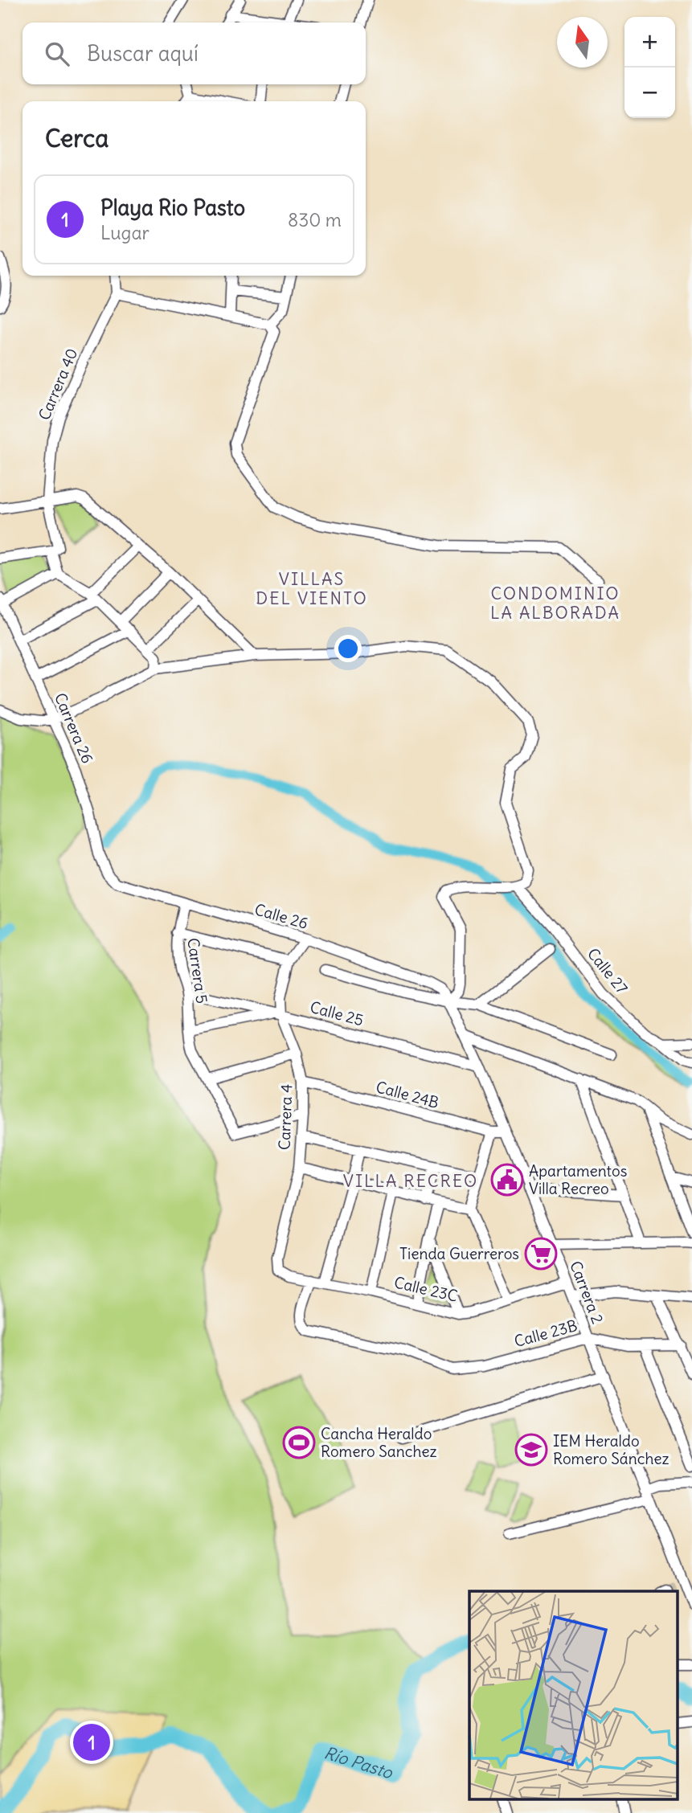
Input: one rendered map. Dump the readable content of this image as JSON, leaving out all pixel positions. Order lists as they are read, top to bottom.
{
  "streets": {
    "street": [
      "Carrera 40",
      "Carrera 26",
      "Calle 26",
      "Carrera 5",
      "Calle 27",
      "Calle 25",
      "Calle 24B",
      "Carrera 4",
      "Calle 23C",
      "Carrera 2",
      "Calle 23B"
    ]
  },
  "crossings": [
    ["Carrera 26", "Calle 26"],
    ["Calle 26", "Carrera 5"],
    ["Calle 26", "Carrera 4"],
    ["Calle 26", "Carrera 2"],
    ["Carrera 5", "Calle 25"],
    ["Carrera 5", "Carrera 4"],
    ["Calle 25", "Carrera 4"],
    ["Calle 25", "Carrera 2"],
    ["Calle 24B", "Carrera 4"],
    ["Calle 24B", "Carrera 2"],
    ["Carrera 4", "Calle 23C"],
    ["Calle 23C", "Carrera 2"],
    ["Calle 23C", "Calle 23B"],
    ["Carrera 2", "Calle 23B"]
  ],
  "districts": ["VILLAS DEL VIENTO", "CONDOMINIO LA ALBORADA", "VILLA RECREO"],
  "water": ["Río Pasto"],
  "places": {
    "public building": ["Apartamentos Villa Recreo"],
    "supermarket": ["Tienda Guerreros"],
    "sports": ["Cancha Heraldo Romero Sanchez"],
    "school or university": ["IEM Heraldo Romero Sánchez"]
  },
  "north": "top",
  "page": {
    "map_buttons": ["+", "−"],
    "search": "Buscar aquí",
    "heading": "Cerca",
    "list": [
      {
        "mark": "1",
        "name": "Playa Rio Pasto",
        "note": "Lugar",
        "value": "830 m"
      }
    ],
    "pins": "1"
  }
}
